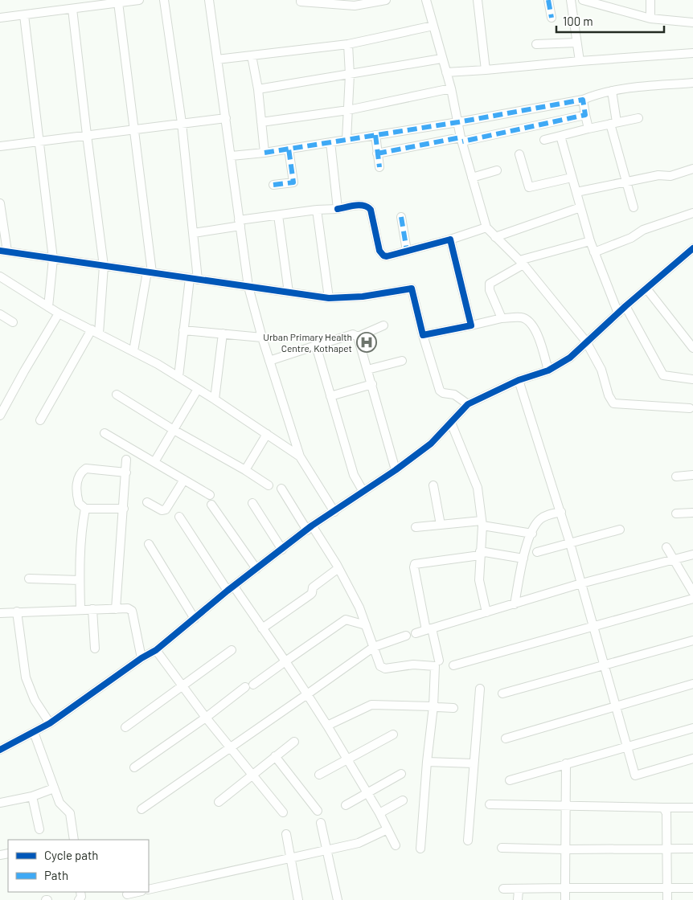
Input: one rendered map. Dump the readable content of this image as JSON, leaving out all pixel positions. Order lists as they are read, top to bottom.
{
  "places": {
    "hospital": ["Urban Primary Health Centre, Kothapet"]
  },
  "legend": ["Cycle path", "Path"],
  "scale_bar": "100 m"
}
